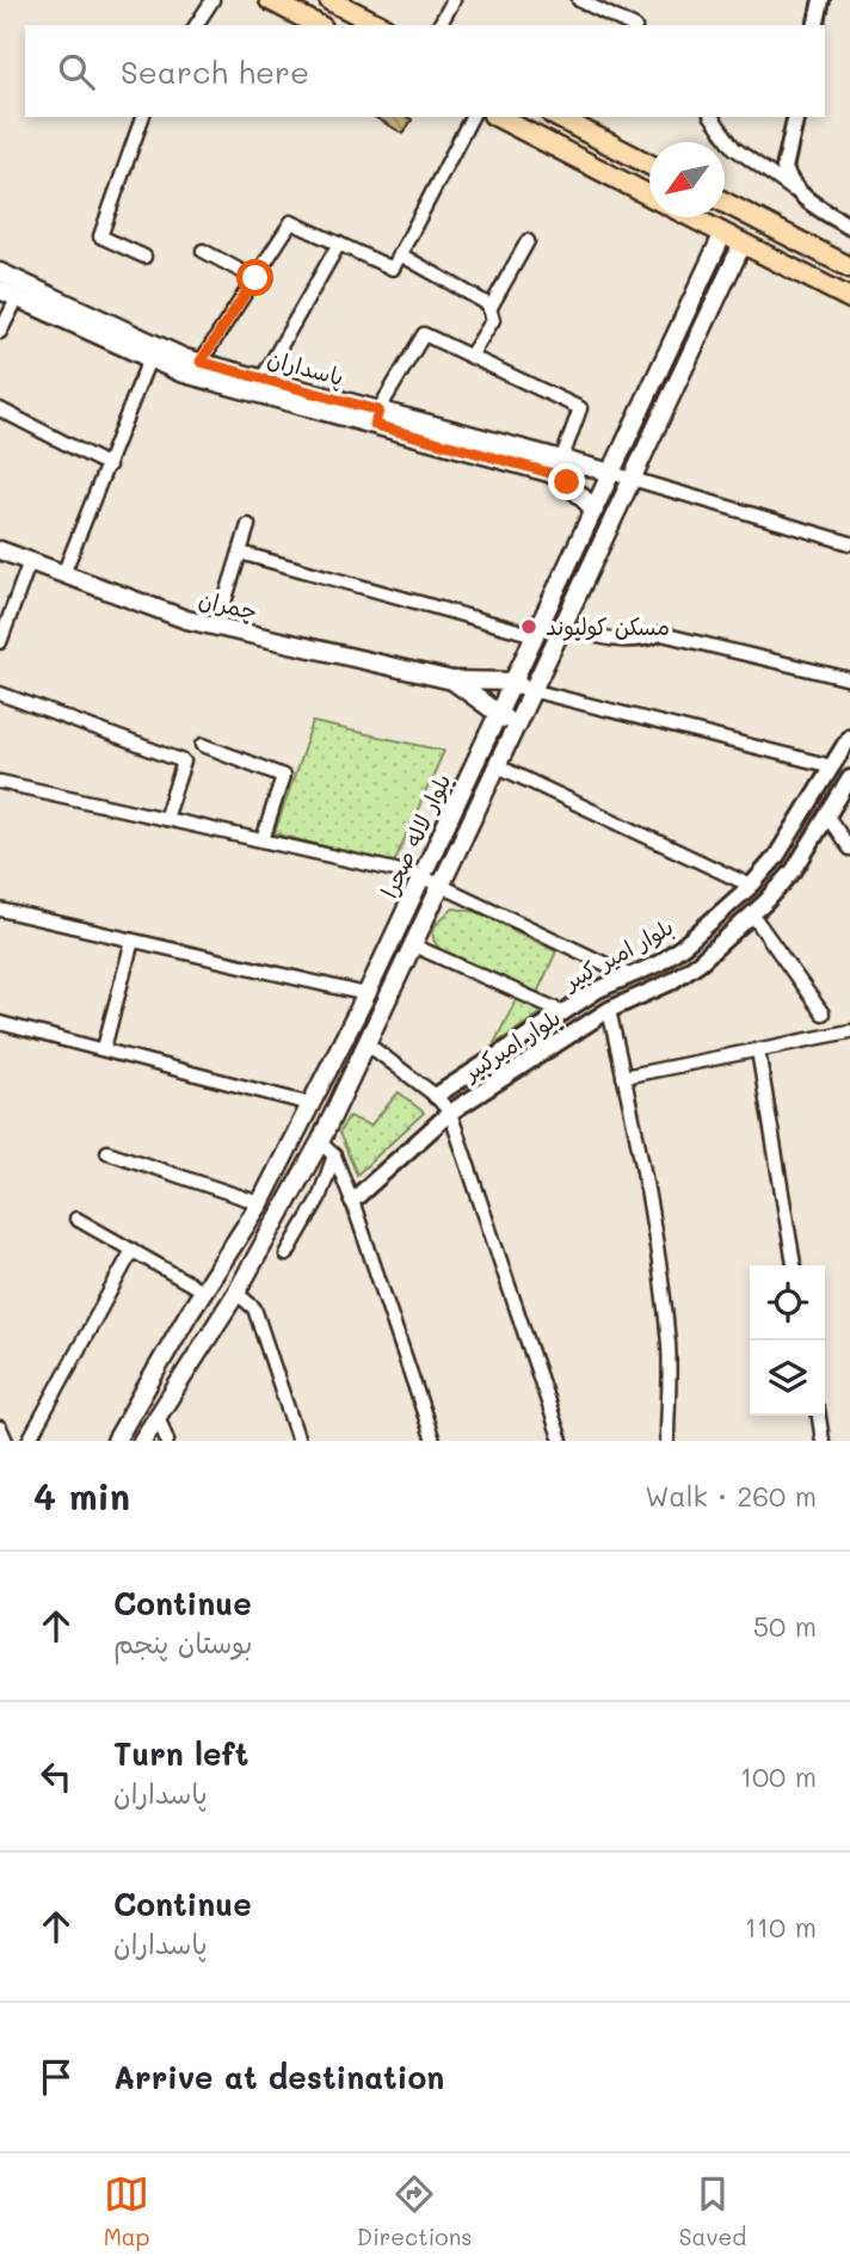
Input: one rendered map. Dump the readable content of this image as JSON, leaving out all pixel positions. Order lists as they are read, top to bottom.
{
  "streets": {
    "main road": ["پاسداران", "چمران", "بلوار لاله صحرا"],
    "street": ["بلوار امیر کبیر", "بلوار امیرکبیر"]
  },
  "crossings": [
    ["پاسداران", "بلوار لاله صحرا"],
    ["چمران", "بلوار لاله صحرا"]
  ],
  "places": ["مسکن کولیوند"],
  "north": "bottom left",
  "page": {
    "search": "Search here",
    "heading": ["4 min", "Walk · 260 m"],
    "list": [
      ["Continue", "بوستان پنجم", "50 m"],
      ["Turn left", "پاسداران", "100 m"],
      ["Continue", "پاسداران", "110 m"],
      "Arrive at destination"
    ],
    "nav": ["Map", "Directions", "Saved"]
  }
}
